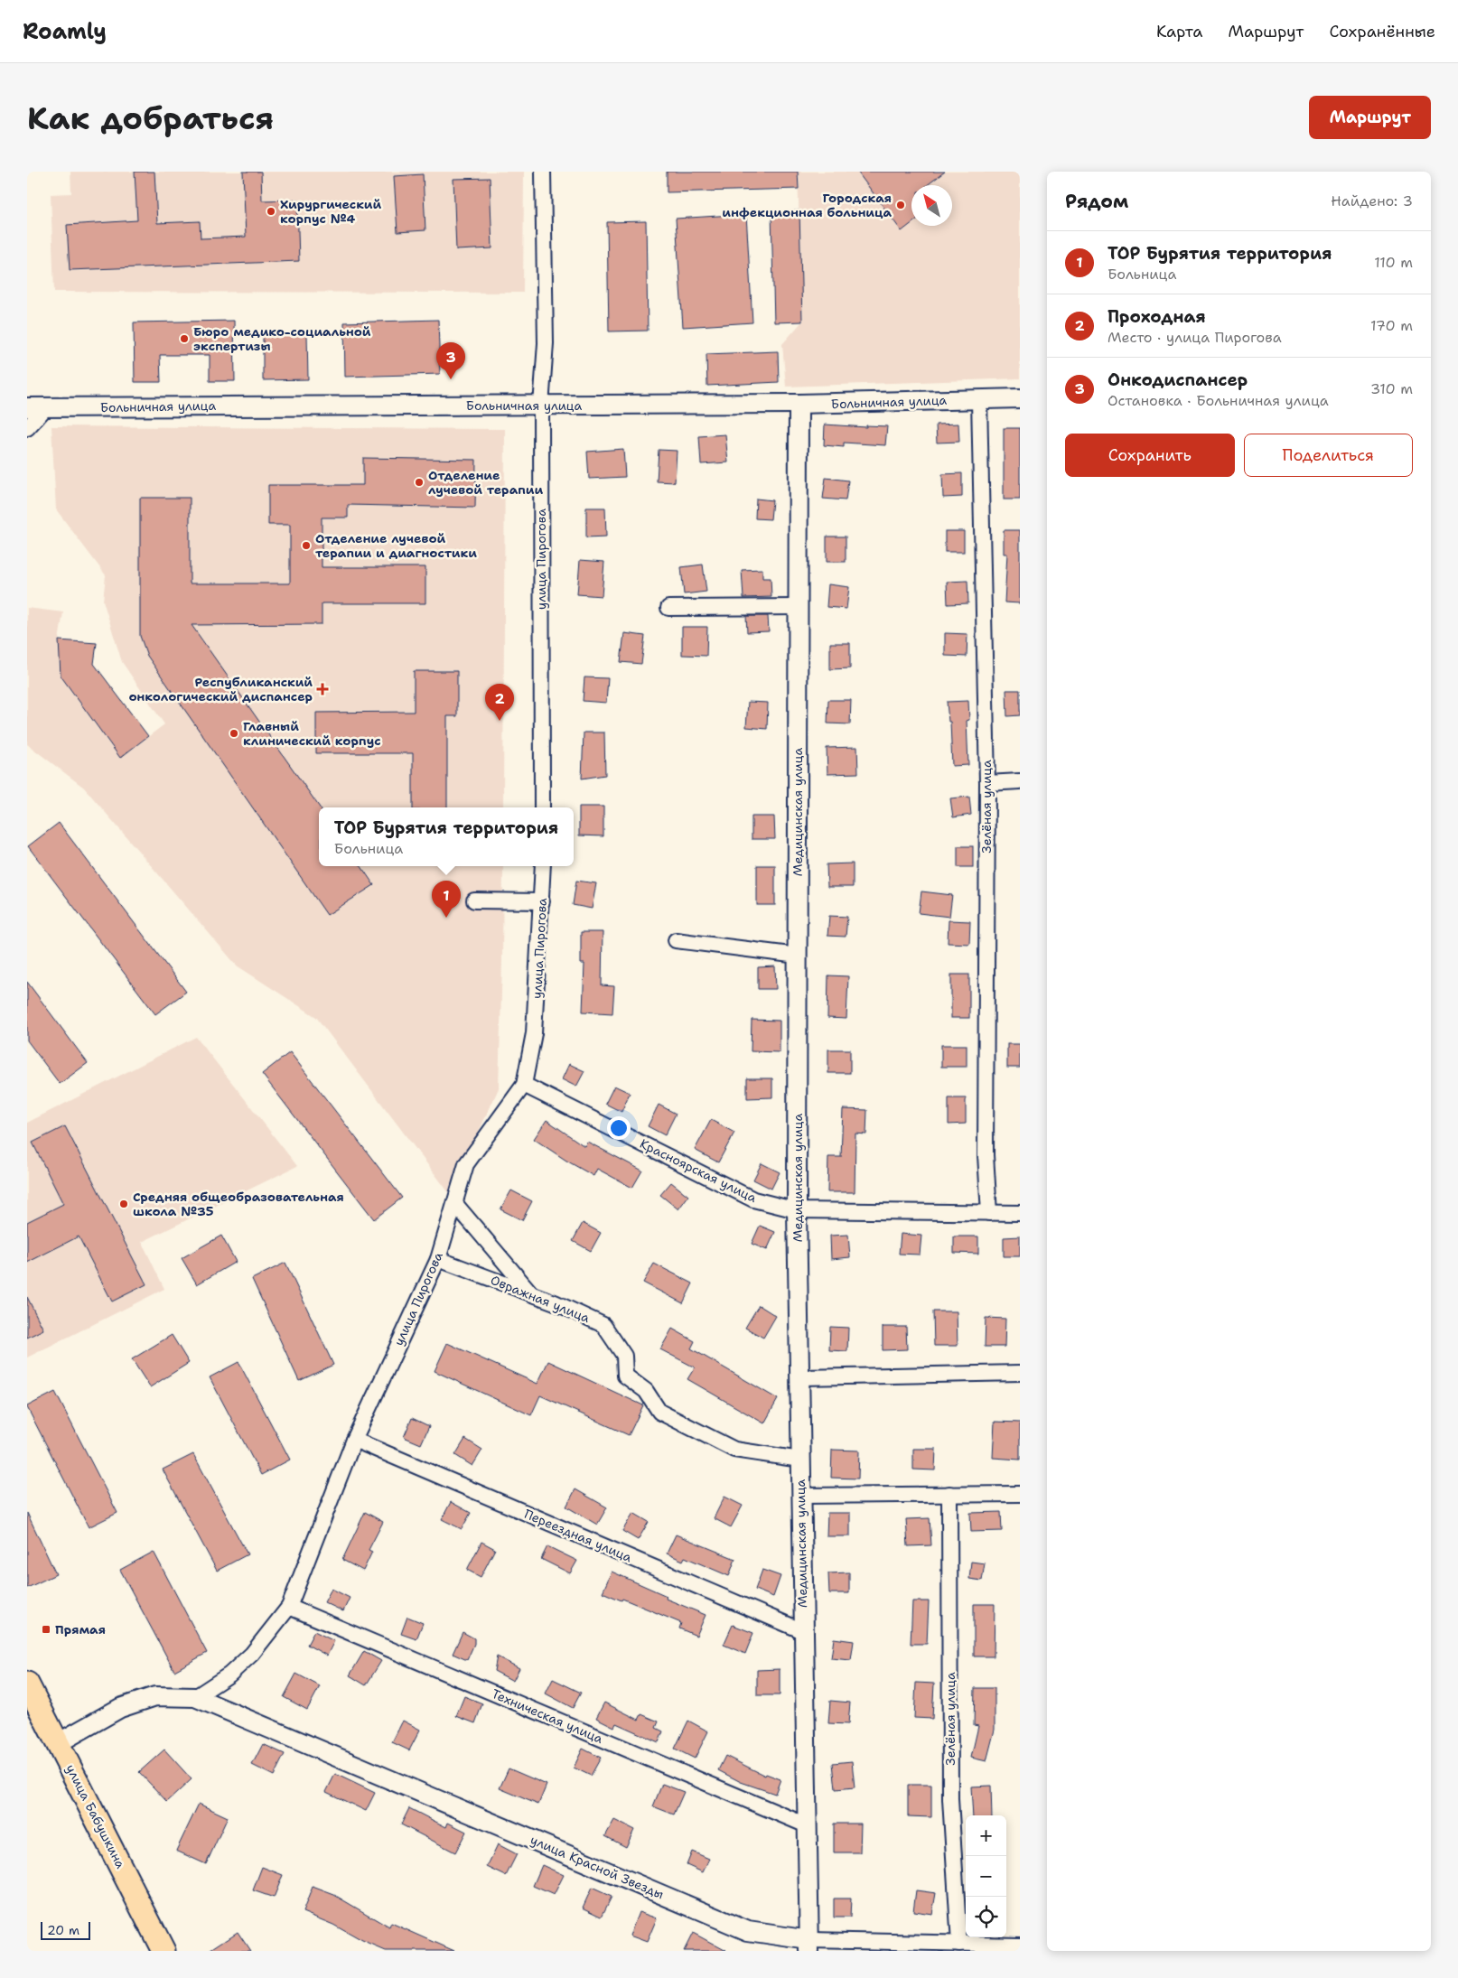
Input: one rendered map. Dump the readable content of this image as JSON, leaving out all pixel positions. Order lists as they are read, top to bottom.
{
  "streets": {
    "main road": ["улица Бабушкина"],
    "street": [
      "Больничная улица",
      "улица Пирогова",
      "Зелёная улица",
      "Медицинская улица",
      "Красноярская улица",
      "Овражная улица",
      "Переездная улица",
      "Техническая улица",
      "улица Красной Звезды"
    ]
  },
  "crossings": [
    ["Больничная улица", "улица Пирогова"],
    ["Больничная улица", "Зелёная улица"],
    ["Больничная улица", "Медицинская улица"],
    ["улица Пирогова", "Красноярская улица"],
    ["улица Пирогова", "Овражная улица"],
    ["улица Пирогова", "Переездная улица"],
    ["улица Пирогова", "Техническая улица"],
    ["улица Пирогова", "улица Красной Звезды"],
    ["Зелёная улица", "Красноярская улица"],
    ["Зелёная улица", "улица Красной Звезды"],
    ["Медицинская улица", "Красноярская улица"],
    ["Медицинская улица", "Овражная улица"],
    ["Медицинская улица", "Переездная улица"],
    ["Медицинская улица", "Техническая улица"],
    ["Медицинская улица", "улица Красной Звезды"]
  ],
  "places": {
    "other": [
      "Городская инфекционная больница",
      "Хирургический корпус №4",
      "Бюро медико-социальной экспертизы",
      "Отделение лучевой терапии",
      "Отделение лучевой терапии и диагностики",
      "Главный клинический корпус",
      "Средняя общеобразовательная школа №35"
    ],
    "health": ["Республиканский онкологический диспансер"],
    "transit": ["Прямая"]
  },
  "scale_bar": "20 m",
  "north": "top left",
  "page": {
    "header": "Roamly",
    "nav": ["Карта", "Маршрут", "Сохранённые"],
    "buttons": [
      "Маршрут",
      ["Сохранить", "Поделиться"]
    ],
    "title": "Как добраться",
    "heading": ["Рядом", "Найдено: 3"],
    "list": [
      {
        "mark": "1",
        "name": "ТОР Бурятия территория",
        "note": "Больница",
        "value": "110 m"
      },
      {
        "mark": "2",
        "name": "Проходная",
        "note": "Место · улица Пирогова",
        "value": "170 m"
      },
      {
        "mark": "3",
        "name": "Онкодиспансер",
        "note": "Остановка · Больничная улица",
        "value": "310 m"
      }
    ],
    "pins": ["3", "2", "1"],
    "popup": ["ТОР Бурятия территория", "Больница"],
    "map_buttons": ["+", "−"],
    "scale": "20 m"
  }
}
